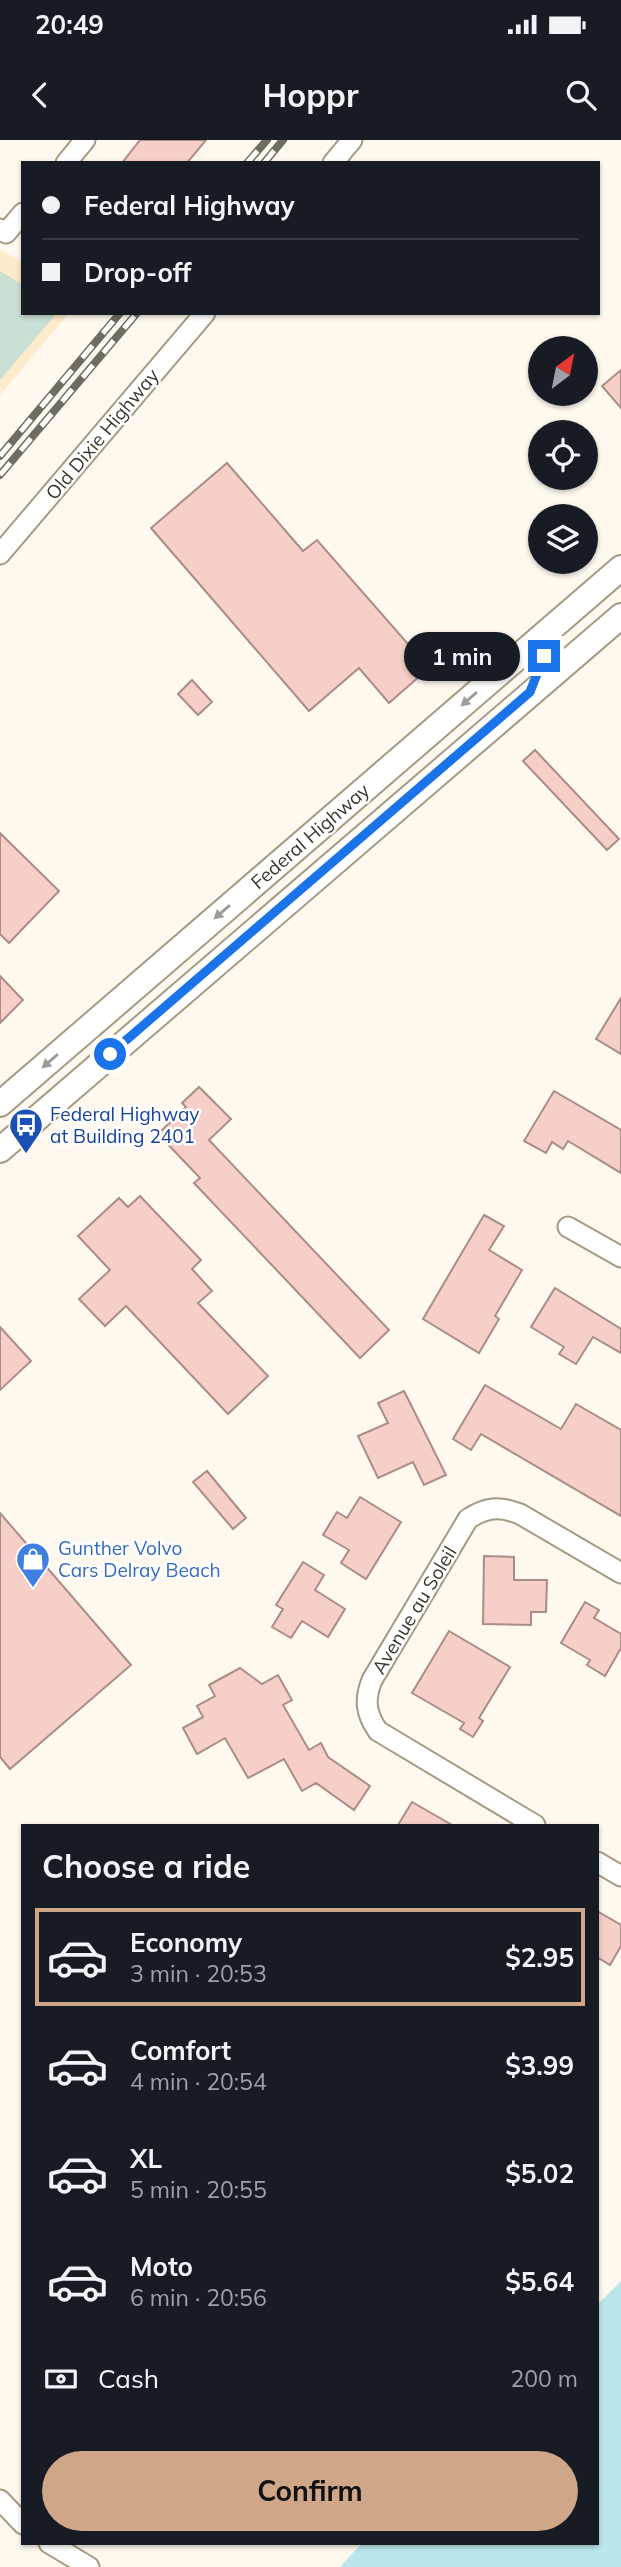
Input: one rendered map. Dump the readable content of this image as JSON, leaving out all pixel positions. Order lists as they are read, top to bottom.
{
  "streets": {
    "main road": ["Federal Highway"],
    "street": ["Old Dixie Highway", "Avenue au Soleil"]
  },
  "places": {
    "bus stop": ["Federal Highway at Building 2401"],
    "shop": ["Gunther Volvo Cars Delray Beach"]
  },
  "north": "top right",
  "page": {
    "status": "20:49",
    "header": "Hoppr",
    "banner": ["Federal Highway", "Drop-off"],
    "bubble": "1 min",
    "heading": "Choose a ride",
    "list": [
      {
        "name": "Economy",
        "note": "3 min · 20:53",
        "value": "$2.95"
      },
      {
        "name": "Comfort",
        "note": "4 min · 20:54",
        "value": "$3.99"
      },
      {
        "name": "XL",
        "note": "5 min · 20:55",
        "value": "$5.02"
      },
      {
        "name": "Moto",
        "note": "6 min · 20:56",
        "value": "$5.64"
      }
    ],
    "pay": ["Cash", "200 m"],
    "buttons": "Confirm"
  }
}
